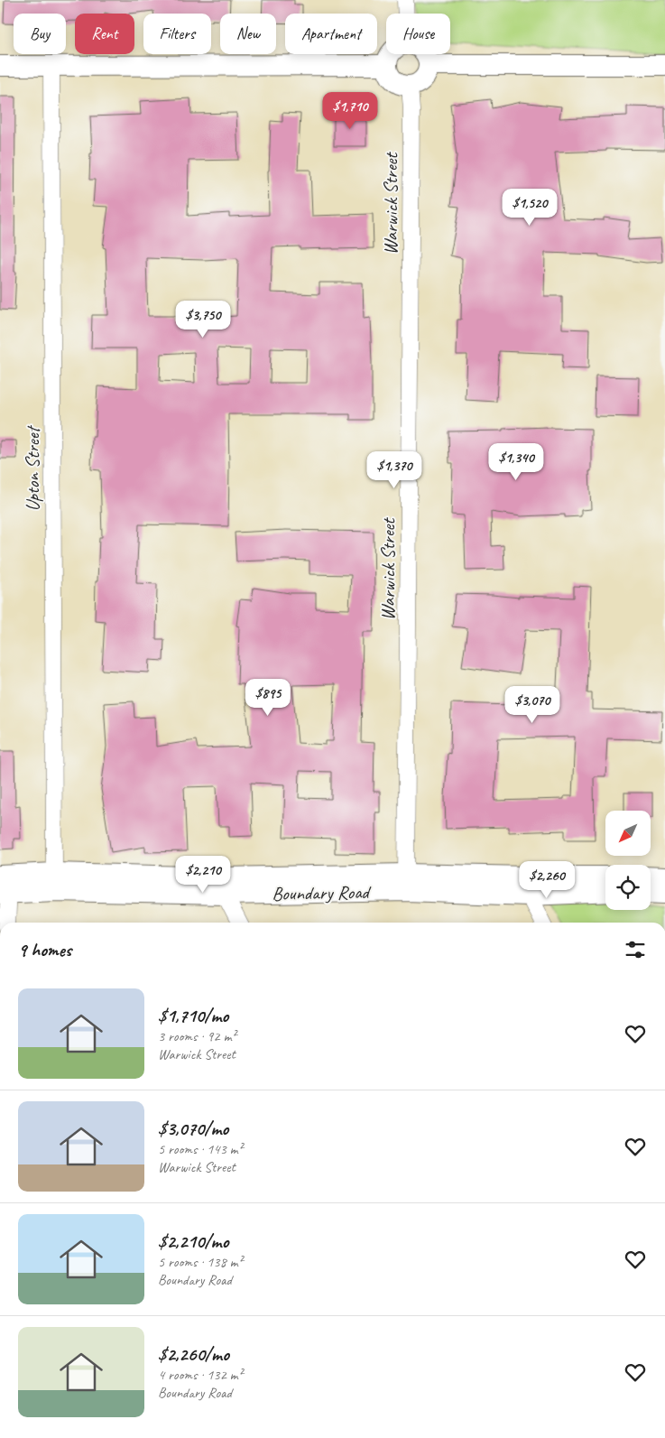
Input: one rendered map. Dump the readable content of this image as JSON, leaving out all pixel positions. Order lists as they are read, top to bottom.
{
  "streets": {
    "street": ["Warwick Street", "Upton Street", "Boundary Road"]
  },
  "crossings": [
    ["Warwick Street", "Boundary Road"],
    ["Upton Street", "Boundary Road"]
  ],
  "north": "bottom left",
  "page": {
    "chip": [
      "Buy",
      "Rent",
      "Filters",
      "New",
      "Apartment",
      "House"
    ],
    "price": [
      "$1,710",
      "$1,520",
      "$3,750",
      "$1,340",
      "$1,370",
      "$895",
      "$3,070",
      "$2,210",
      "$2,260"
    ],
    "heading": "9 homes",
    "list": [
      {
        "name": "$1,710/mo",
        "note": "3 rooms · 92 m² · Warwick Street"
      },
      {
        "name": "$3,070/mo",
        "note": "5 rooms · 143 m² · Warwick Street"
      },
      {
        "name": "$2,210/mo",
        "note": "5 rooms · 138 m² · Boundary Road"
      },
      {
        "name": "$2,260/mo",
        "note": "4 rooms · 132 m² · Boundary Road"
      }
    ]
  }
}
